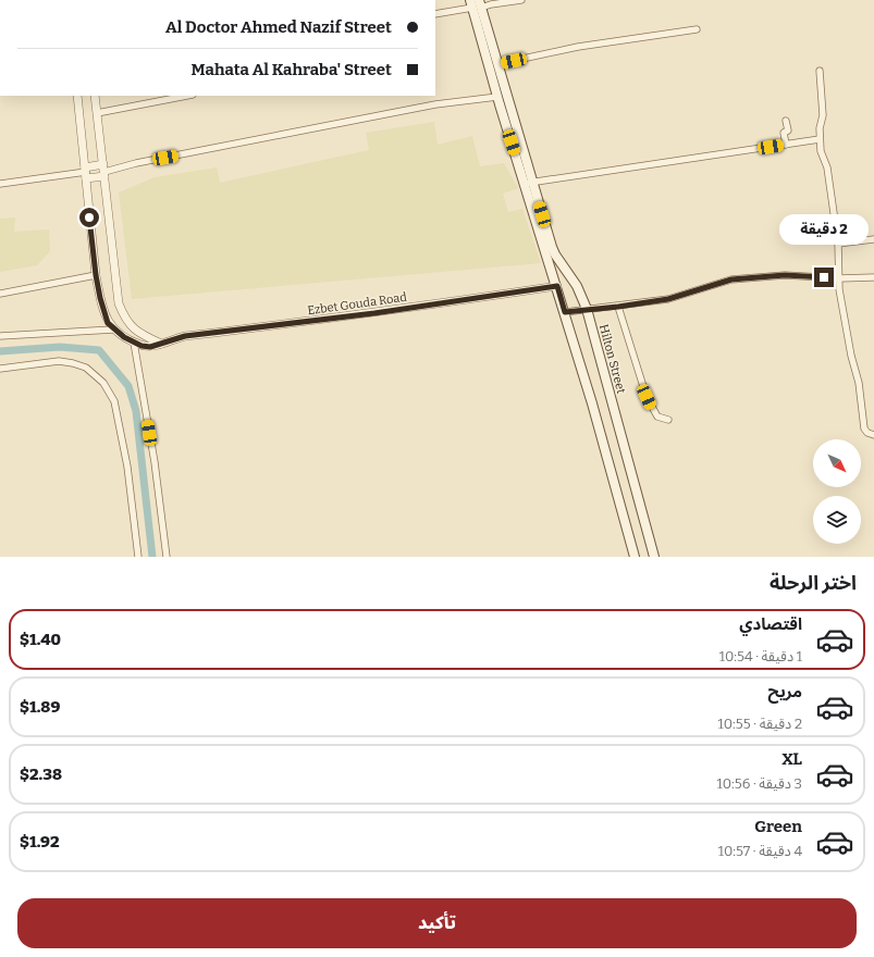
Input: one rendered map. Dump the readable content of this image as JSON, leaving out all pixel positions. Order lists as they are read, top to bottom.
{
  "streets": {
    "main road": ["Hilton Street"],
    "street": ["Ezbet Gouda Road"]
  },
  "crossings": [
    ["Ezbet Gouda Road", "Hilton Street"]
  ],
  "north": "bottom right",
  "page": {
    "banner": ["Al Doctor Ahmed Nazif Street", "Mahata Al Kahraba' Street"],
    "bubble": "2 دقيقة",
    "heading": "اختر الرحلة",
    "list": [
      {
        "name": "اقتصادي",
        "note": "1 دقيقة · 10:54",
        "value": "$1.40"
      },
      {
        "name": "مريح",
        "note": "2 دقيقة · 10:55",
        "value": "$1.89"
      },
      {
        "name": "XL",
        "note": "3 دقيقة · 10:56",
        "value": "$2.38"
      },
      {
        "name": "Green",
        "note": "4 دقيقة · 10:57",
        "value": "$1.92"
      }
    ],
    "buttons": "تأكيد"
  }
}
